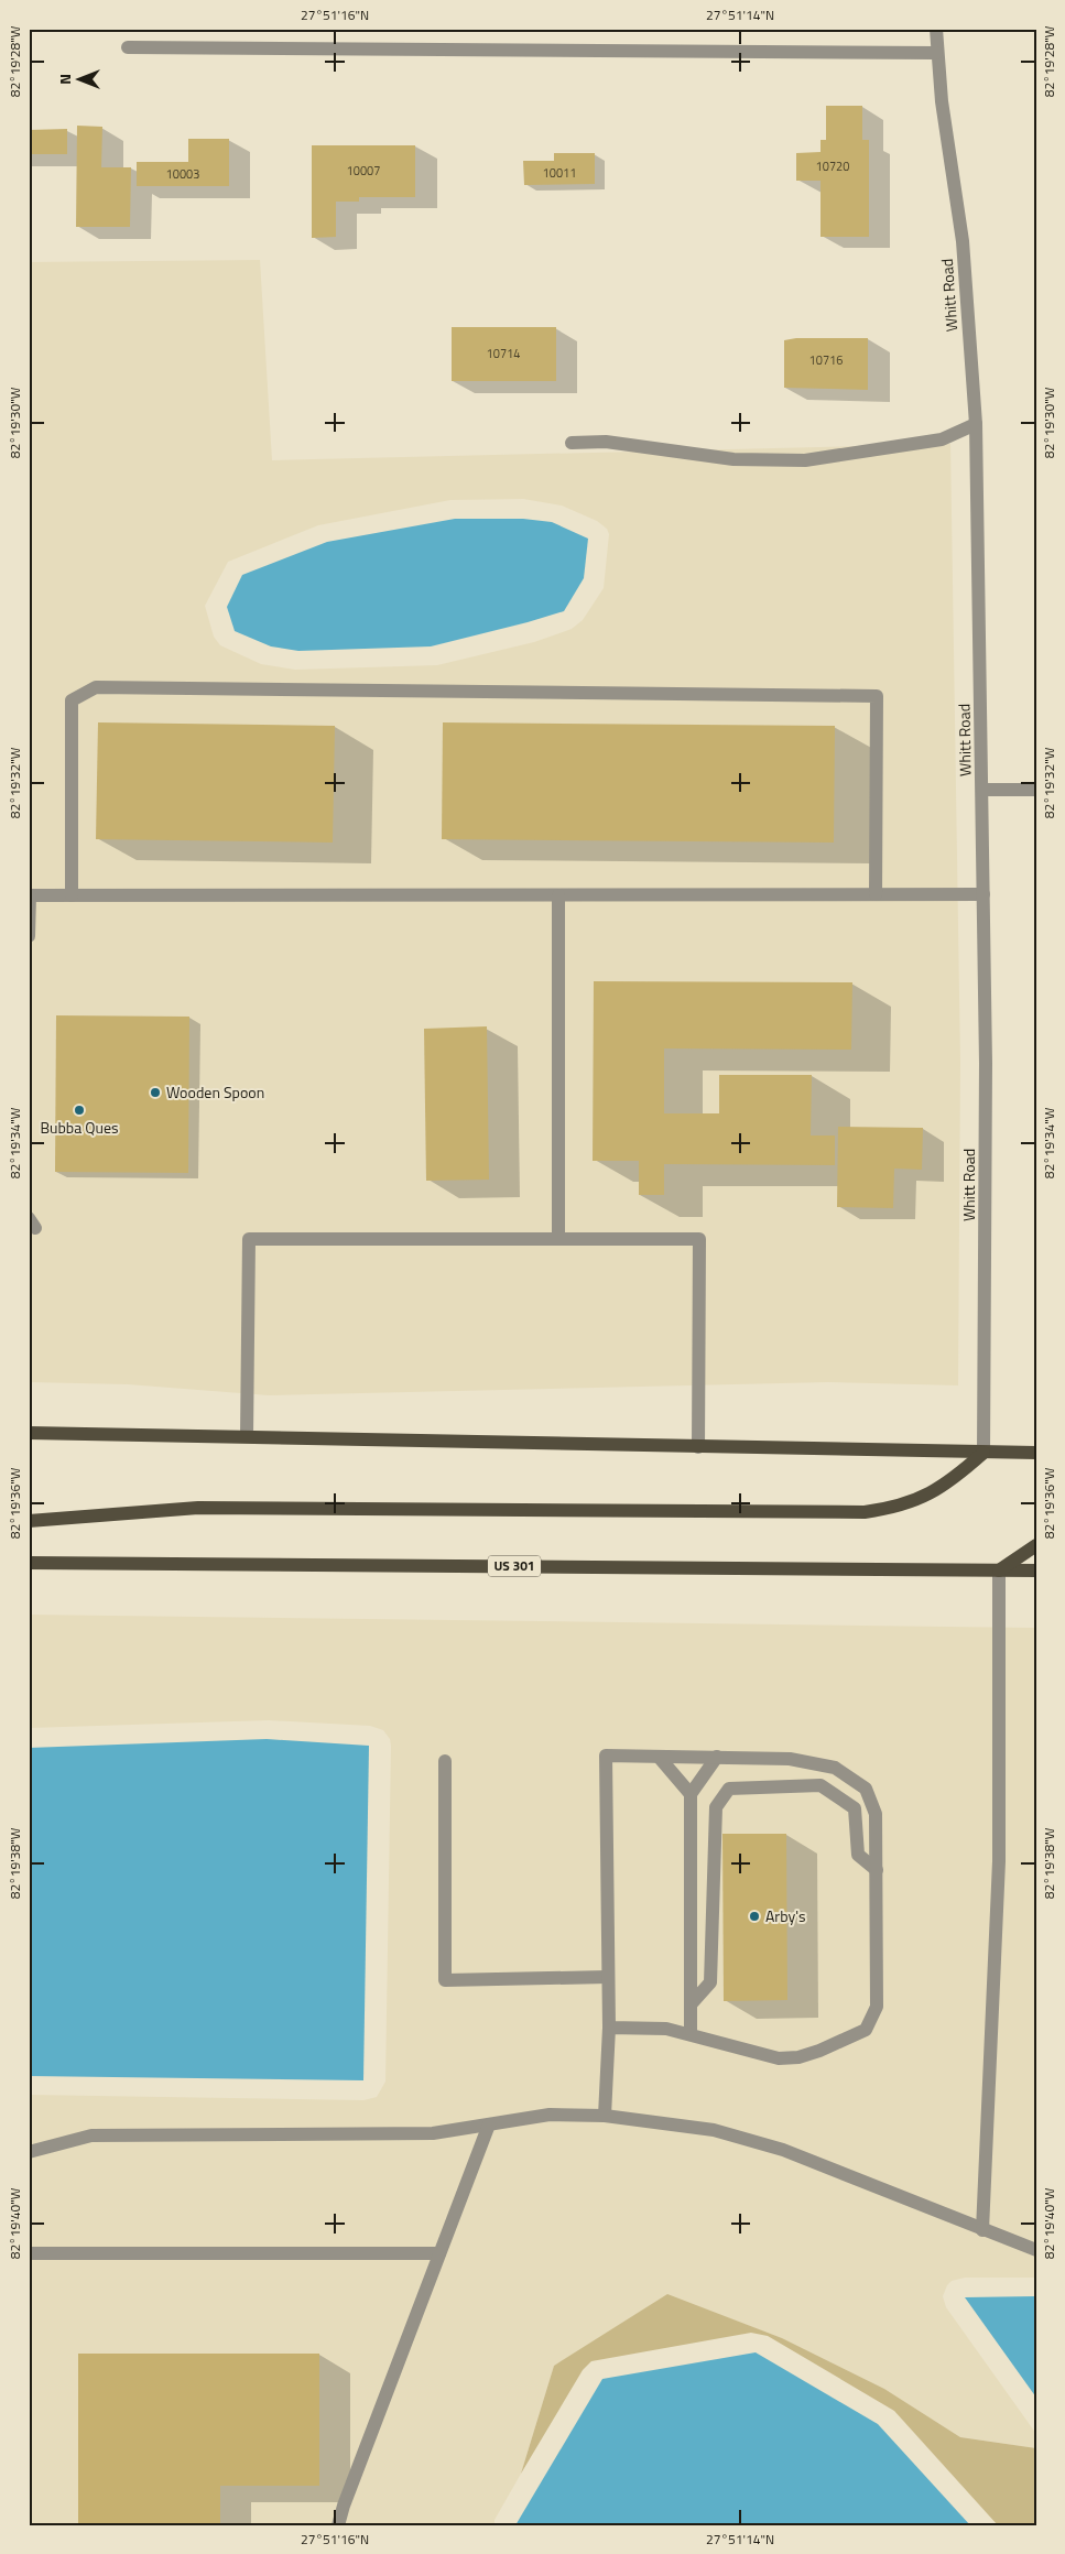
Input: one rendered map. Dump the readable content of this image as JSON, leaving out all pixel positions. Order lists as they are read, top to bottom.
{
  "streets": {
    "main road": ["US 301"],
    "street": ["Whitt Road"]
  },
  "places": ["Wooden Spoon", "Bubba Ques", "Arby's"],
  "house_numbers": [
    "10720",
    "10007",
    "10011",
    "10003",
    "10714",
    "10716"
  ],
  "north": "left",
  "coordinates": [
    "27°51'16\"N",
    "27°51'14\"N",
    "82°19'28\"W",
    "82°19'30\"W",
    "82°19'32\"W",
    "82°19'34\"W",
    "82°19'36\"W",
    "82°19'38\"W",
    "82°19'40\"W"
  ]
}
